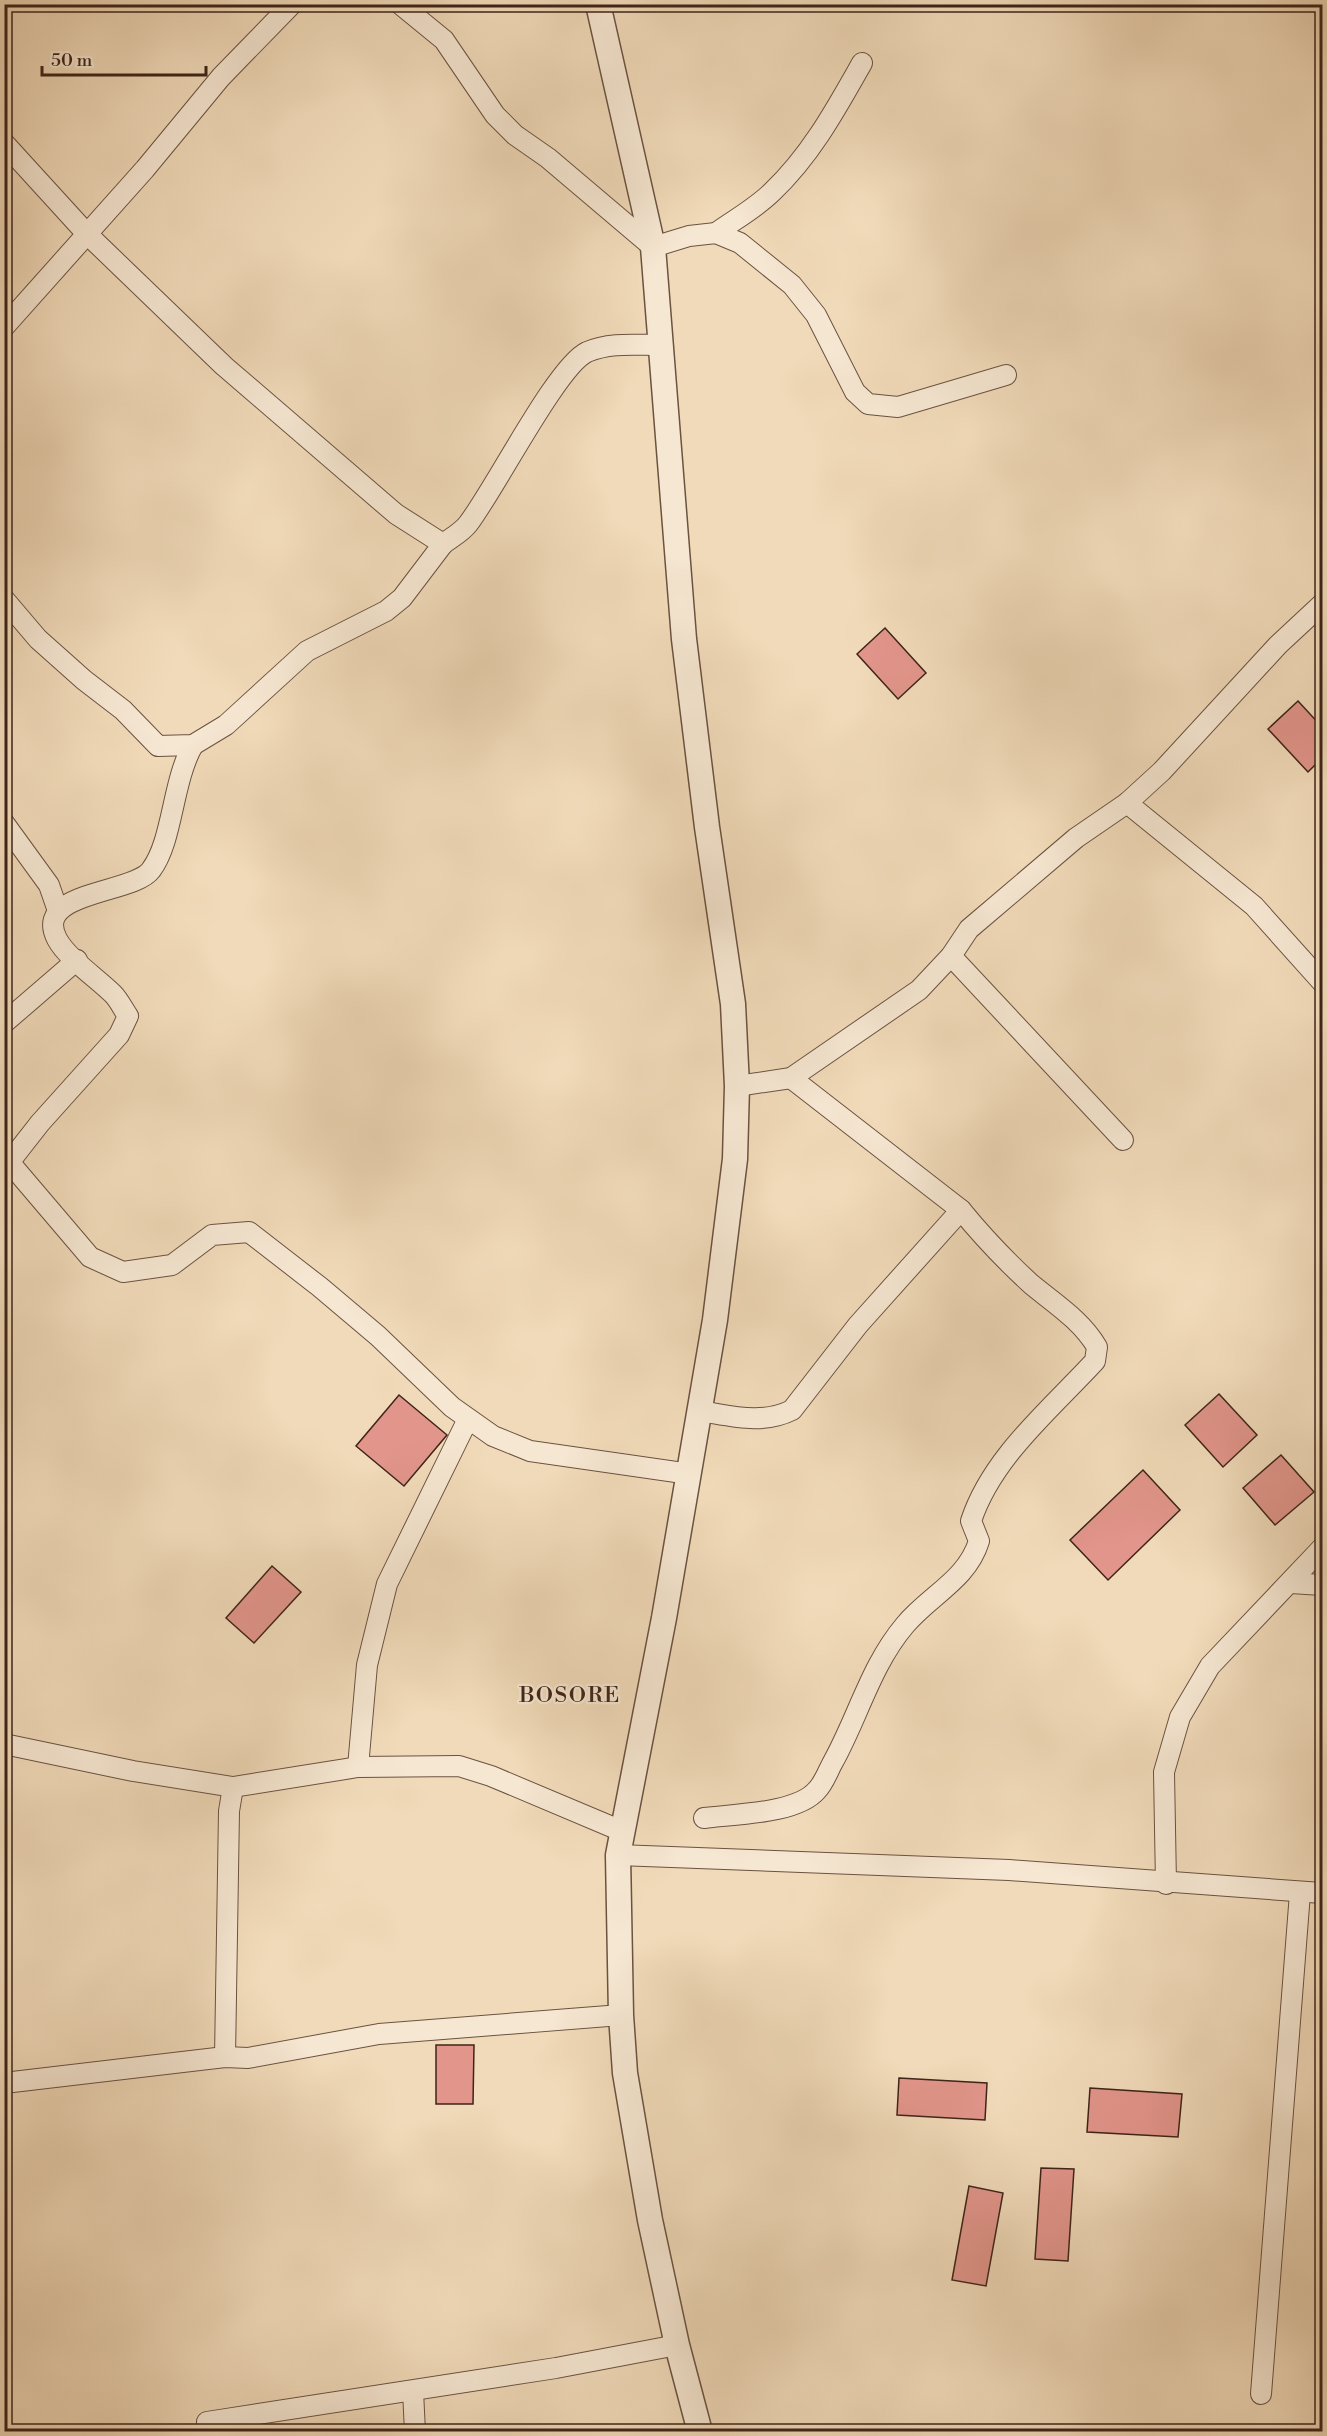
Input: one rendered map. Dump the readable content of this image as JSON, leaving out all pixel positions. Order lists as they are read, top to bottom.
{
  "districts": ["BOSORE"],
  "scale_bar": "50 m"
}
